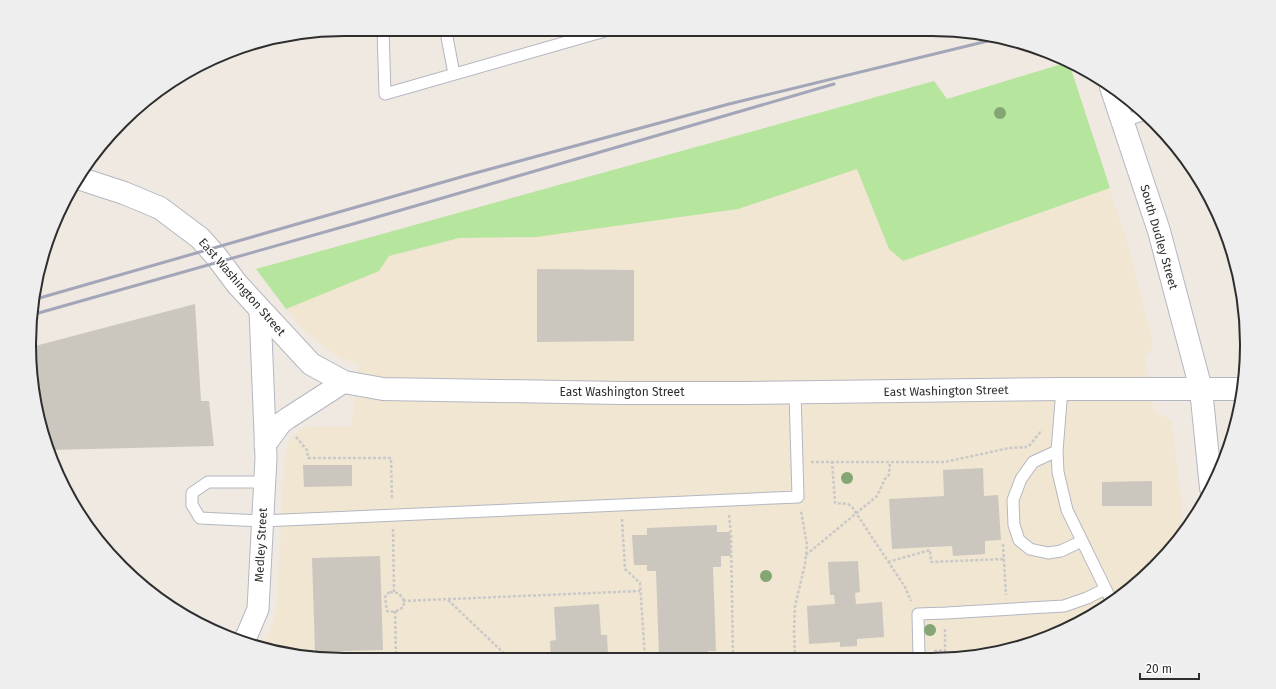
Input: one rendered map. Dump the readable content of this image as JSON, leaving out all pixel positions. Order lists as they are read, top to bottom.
{
  "streets": {
    "street": ["South Dudley Street", "East Washington Street", "Medley Street"]
  },
  "crossings": [
    ["South Dudley Street", "East Washington Street"],
    ["East Washington Street", "Medley Street"]
  ],
  "scale_bar": "20 m"
}
